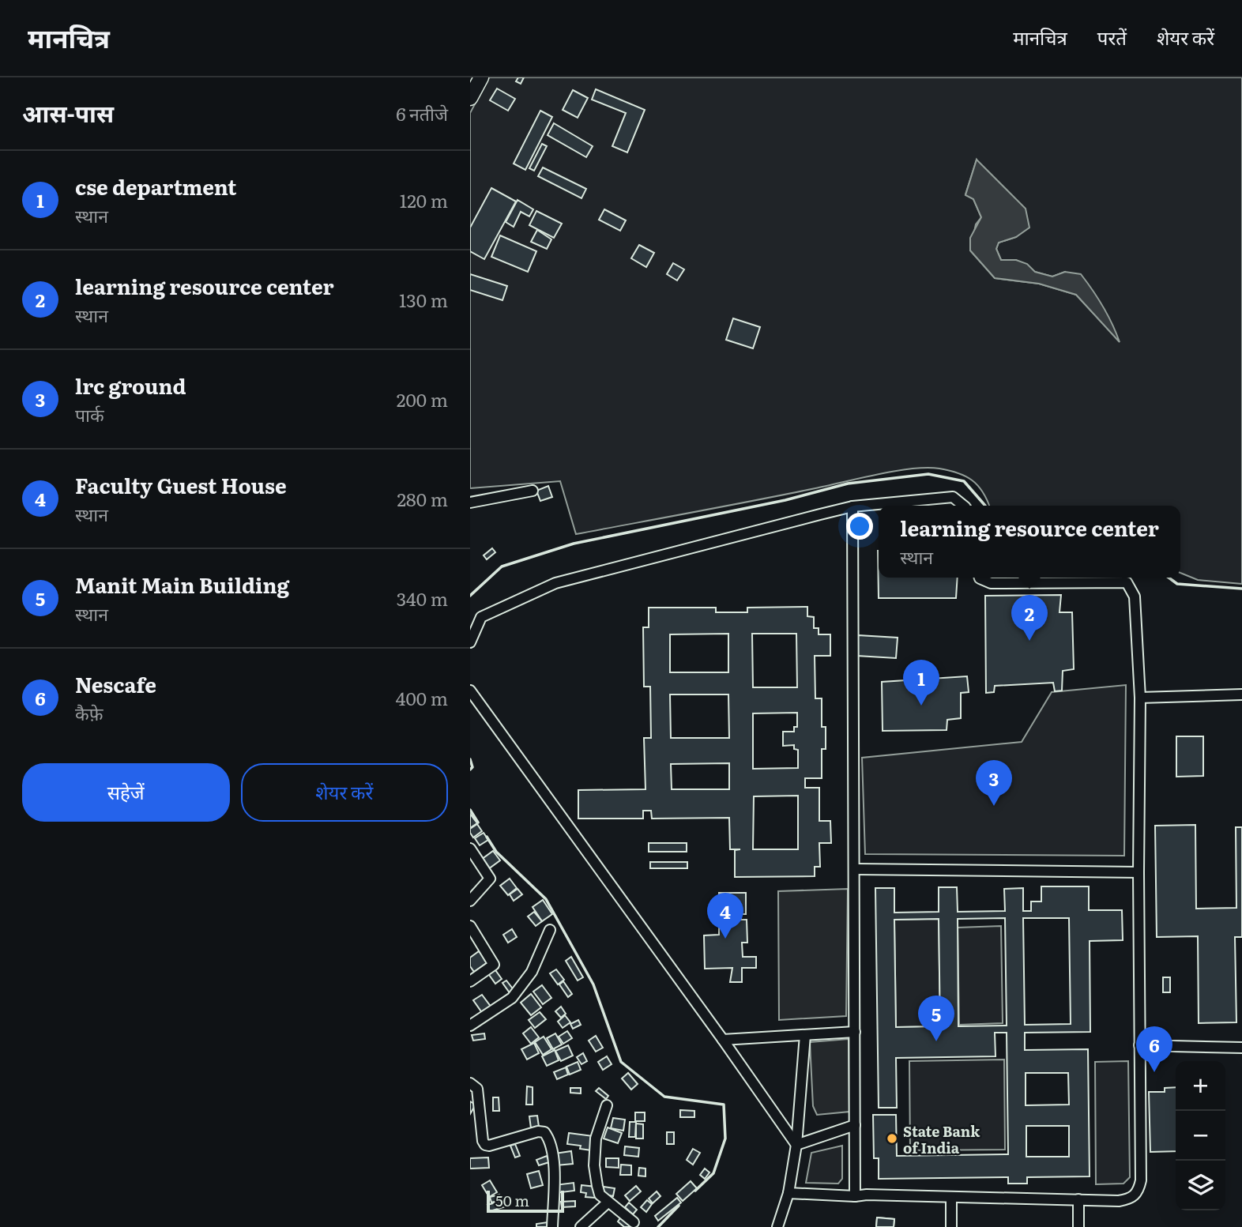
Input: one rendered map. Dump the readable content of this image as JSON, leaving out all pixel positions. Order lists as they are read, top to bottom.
{
  "places": ["State Bank of India"],
  "scale_bar": "50 m",
  "page": {
    "header": "मानचित्र",
    "nav": ["मानचित्र", "परतें", "शेयर करें"],
    "heading": ["आस-पास", "6 नतीजे"],
    "list": [
      {
        "mark": "1",
        "name": "cse department",
        "note": "स्थान",
        "value": "120 m"
      },
      {
        "mark": "2",
        "name": "learning resource center",
        "note": "स्थान",
        "value": "130 m"
      },
      {
        "mark": "3",
        "name": "lrc ground",
        "note": "पार्क",
        "value": "200 m"
      },
      {
        "mark": "4",
        "name": "Faculty Guest House",
        "note": "स्थान",
        "value": "280 m"
      },
      {
        "mark": "5",
        "name": "Manit Main Building",
        "note": "स्थान",
        "value": "340 m"
      },
      {
        "mark": "6",
        "name": "Nescafe",
        "note": "कैफ़े",
        "value": "400 m"
      }
    ],
    "popup": ["learning resource center", "स्थान"],
    "pins": [
      "2",
      "1",
      "3",
      "4",
      "5",
      "6"
    ],
    "buttons": ["सहेजें", "शेयर करें"],
    "map_buttons": ["+", "−"],
    "scale": "50 m"
  }
}
